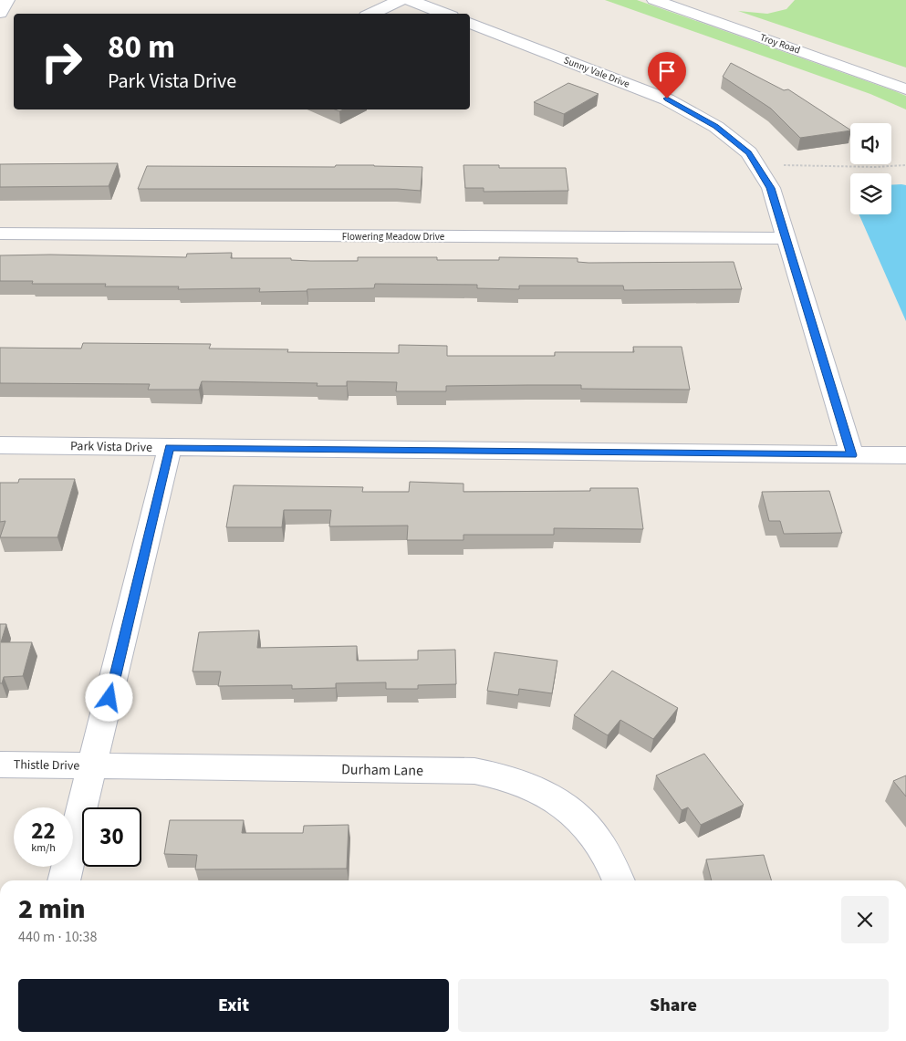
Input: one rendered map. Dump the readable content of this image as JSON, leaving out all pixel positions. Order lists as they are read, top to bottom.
{
  "streets": {
    "street": [
      "Troy Road",
      "Sunny Vale Drive",
      "Flowering Meadow Drive",
      "Park Vista Drive",
      "Thistle Drive",
      "Durham Lane"
    ]
  },
  "crossings": [
    ["Sunny Vale Drive", "Flowering Meadow Drive"],
    ["Sunny Vale Drive", "Park Vista Drive"],
    ["Thistle Drive", "Durham Lane"]
  ],
  "page": {
    "turn": ["80 m", "Park Vista Drive"],
    "speed": "22 km/h",
    "limit": "30",
    "heading": ["2 min", "440 m · 10:38"],
    "buttons": ["Exit", "Share"]
  }
}
